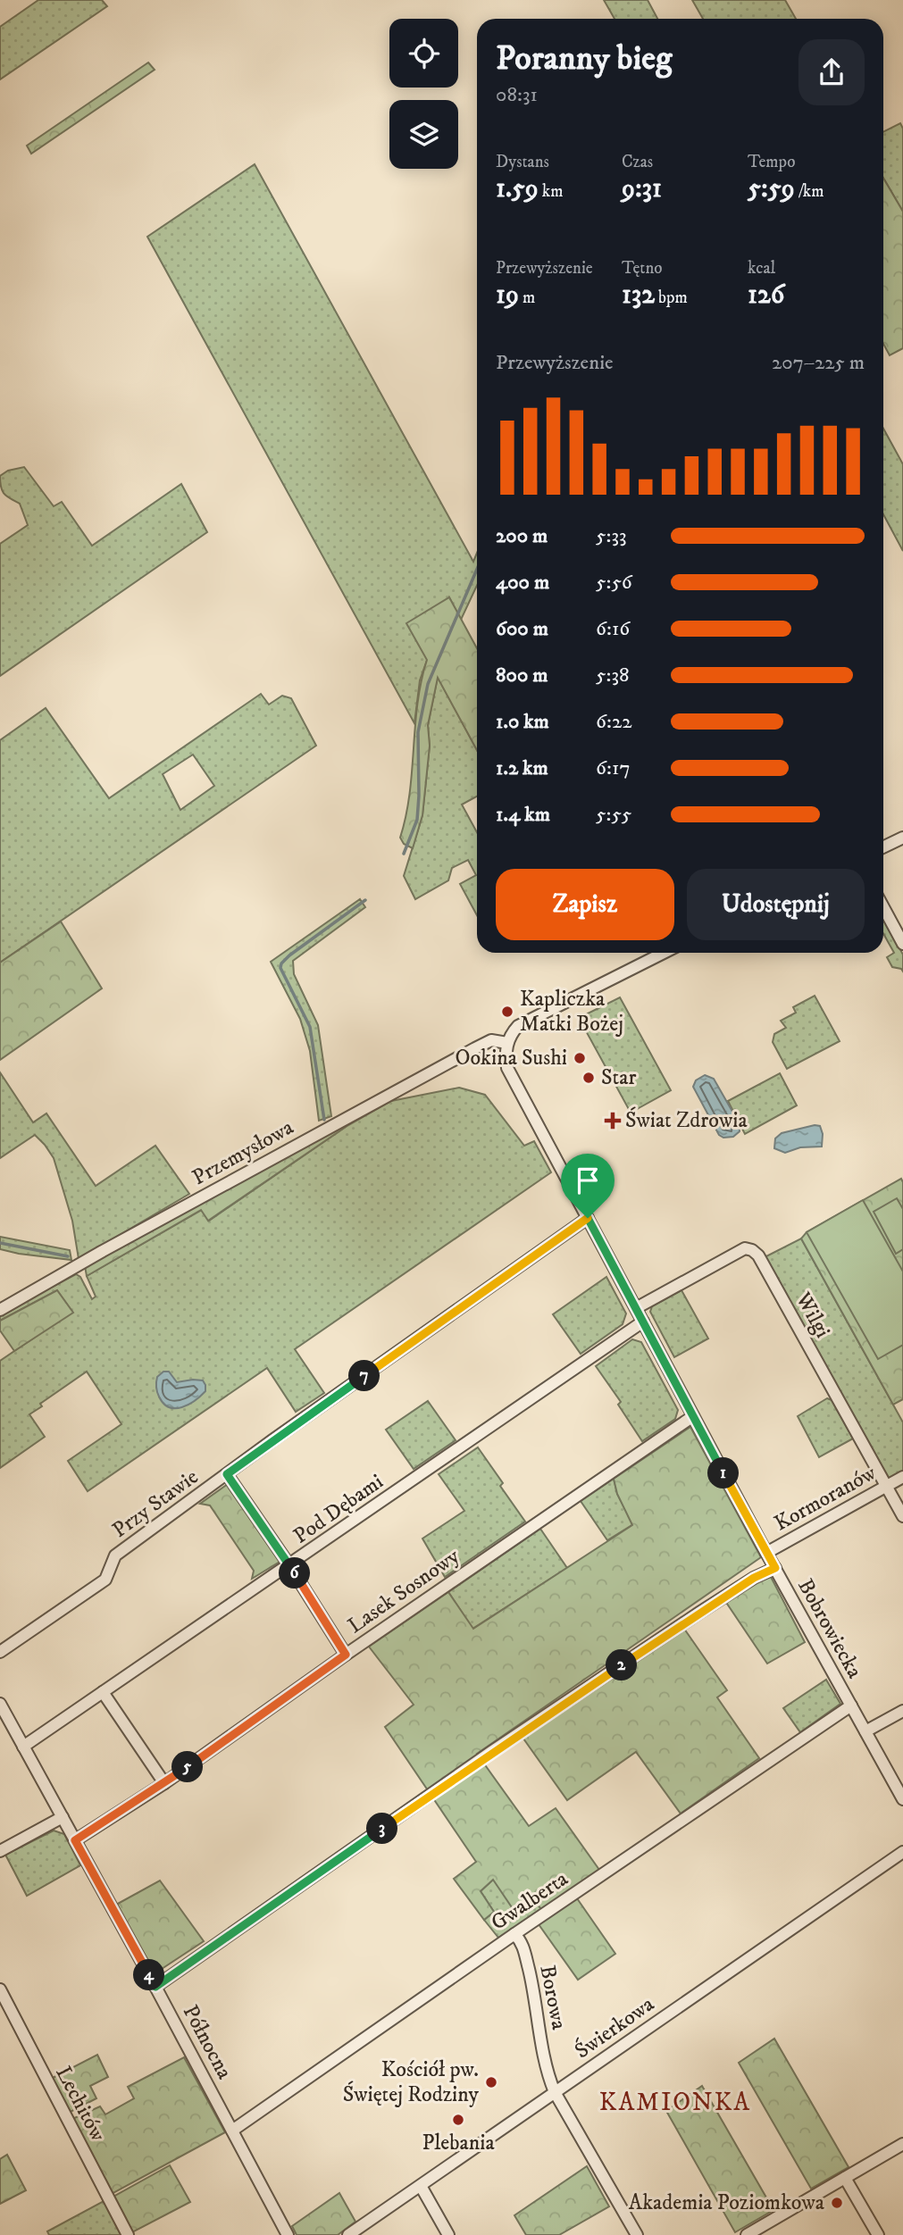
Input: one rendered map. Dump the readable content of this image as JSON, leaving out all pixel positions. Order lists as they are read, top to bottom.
{
  "streets": {
    "street": [
      "Przemysłowa",
      "Wilgi",
      "Kormoranów",
      "Przy Stawie",
      "Pod Dębami",
      "Lasek Sosnowy",
      "Bobrowiecka",
      "Gwalberta",
      "Borowa",
      "Świerkowa",
      "Północna",
      "Lechitów"
    ]
  },
  "crossings": [
    ["Przemysłowa", "Bobrowiecka"],
    ["Wilgi", "Kormoranów"],
    ["Wilgi", "Bobrowiecka"],
    ["Kormoranów", "Bobrowiecka"],
    ["Przy Stawie", "Bobrowiecka"],
    ["Pod Dębami", "Bobrowiecka"],
    ["Pod Dębami", "Północna"],
    ["Lasek Sosnowy", "Bobrowiecka"],
    ["Lasek Sosnowy", "Północna"],
    ["Bobrowiecka", "Gwalberta"],
    ["Gwalberta", "Borowa"],
    ["Gwalberta", "Północna"],
    ["Borowa", "Świerkowa"]
  ],
  "districts": ["KAMIONKA"],
  "places": {
    "other": [
      "Kapliczka Matki Bożej",
      "Ookina Sushi",
      "Star",
      "Kościół pw. Świętej Rodziny",
      "Plebania",
      "Akademia Poziomkowa"
    ],
    "health": ["Świat Zdrowia"]
  },
  "page": {
    "heading": ["Poranny bieg", "08:31"],
    "stats": [
      ["Dystans", "1.59 km"],
      ["Czas", "9:31"],
      ["Tempo", "5:59 /km"],
      ["Przewyższenie", "19 m"],
      ["Tętno", "132 bpm"],
      ["kcal", "126"]
    ],
    "chart": ["Przewyższenie", "207–225 m"],
    "list": [
      {
        "name": "200 m",
        "note": "5:33"
      },
      {
        "name": "400 m",
        "note": "5:56"
      },
      {
        "name": "600 m",
        "note": "6:16"
      },
      {
        "name": "800 m",
        "note": "5:38"
      },
      {
        "name": "1.0 km",
        "note": "6:22"
      },
      {
        "name": "1.2 km",
        "note": "6:17"
      },
      {
        "name": "1.4 km",
        "note": "5:55"
      }
    ],
    "buttons": ["Zapisz", "Udostępnij"],
    "pins": [
      "7",
      "1",
      "6",
      "2",
      "5",
      "3",
      "4"
    ]
  }
}
